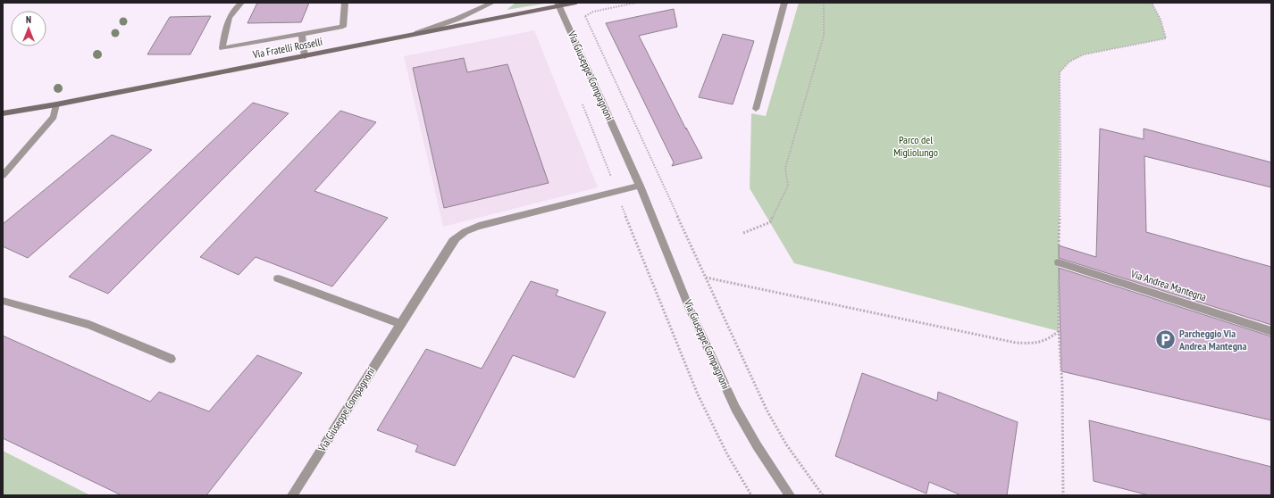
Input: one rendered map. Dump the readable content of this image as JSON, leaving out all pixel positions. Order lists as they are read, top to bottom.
{
  "streets": {
    "street": ["Via Fratelli Rosselli", "Via Giuseppe Compagnoni", "Via Andrea Mantegna"]
  },
  "crossings": [
    ["Via Fratelli Rosselli", "Via Giuseppe Compagnoni"]
  ],
  "parks": ["Parco del Migliolungo"],
  "places": {
    "parking": ["Parcheggio Via Andrea Mantegna"]
  },
  "north": "top"
}
